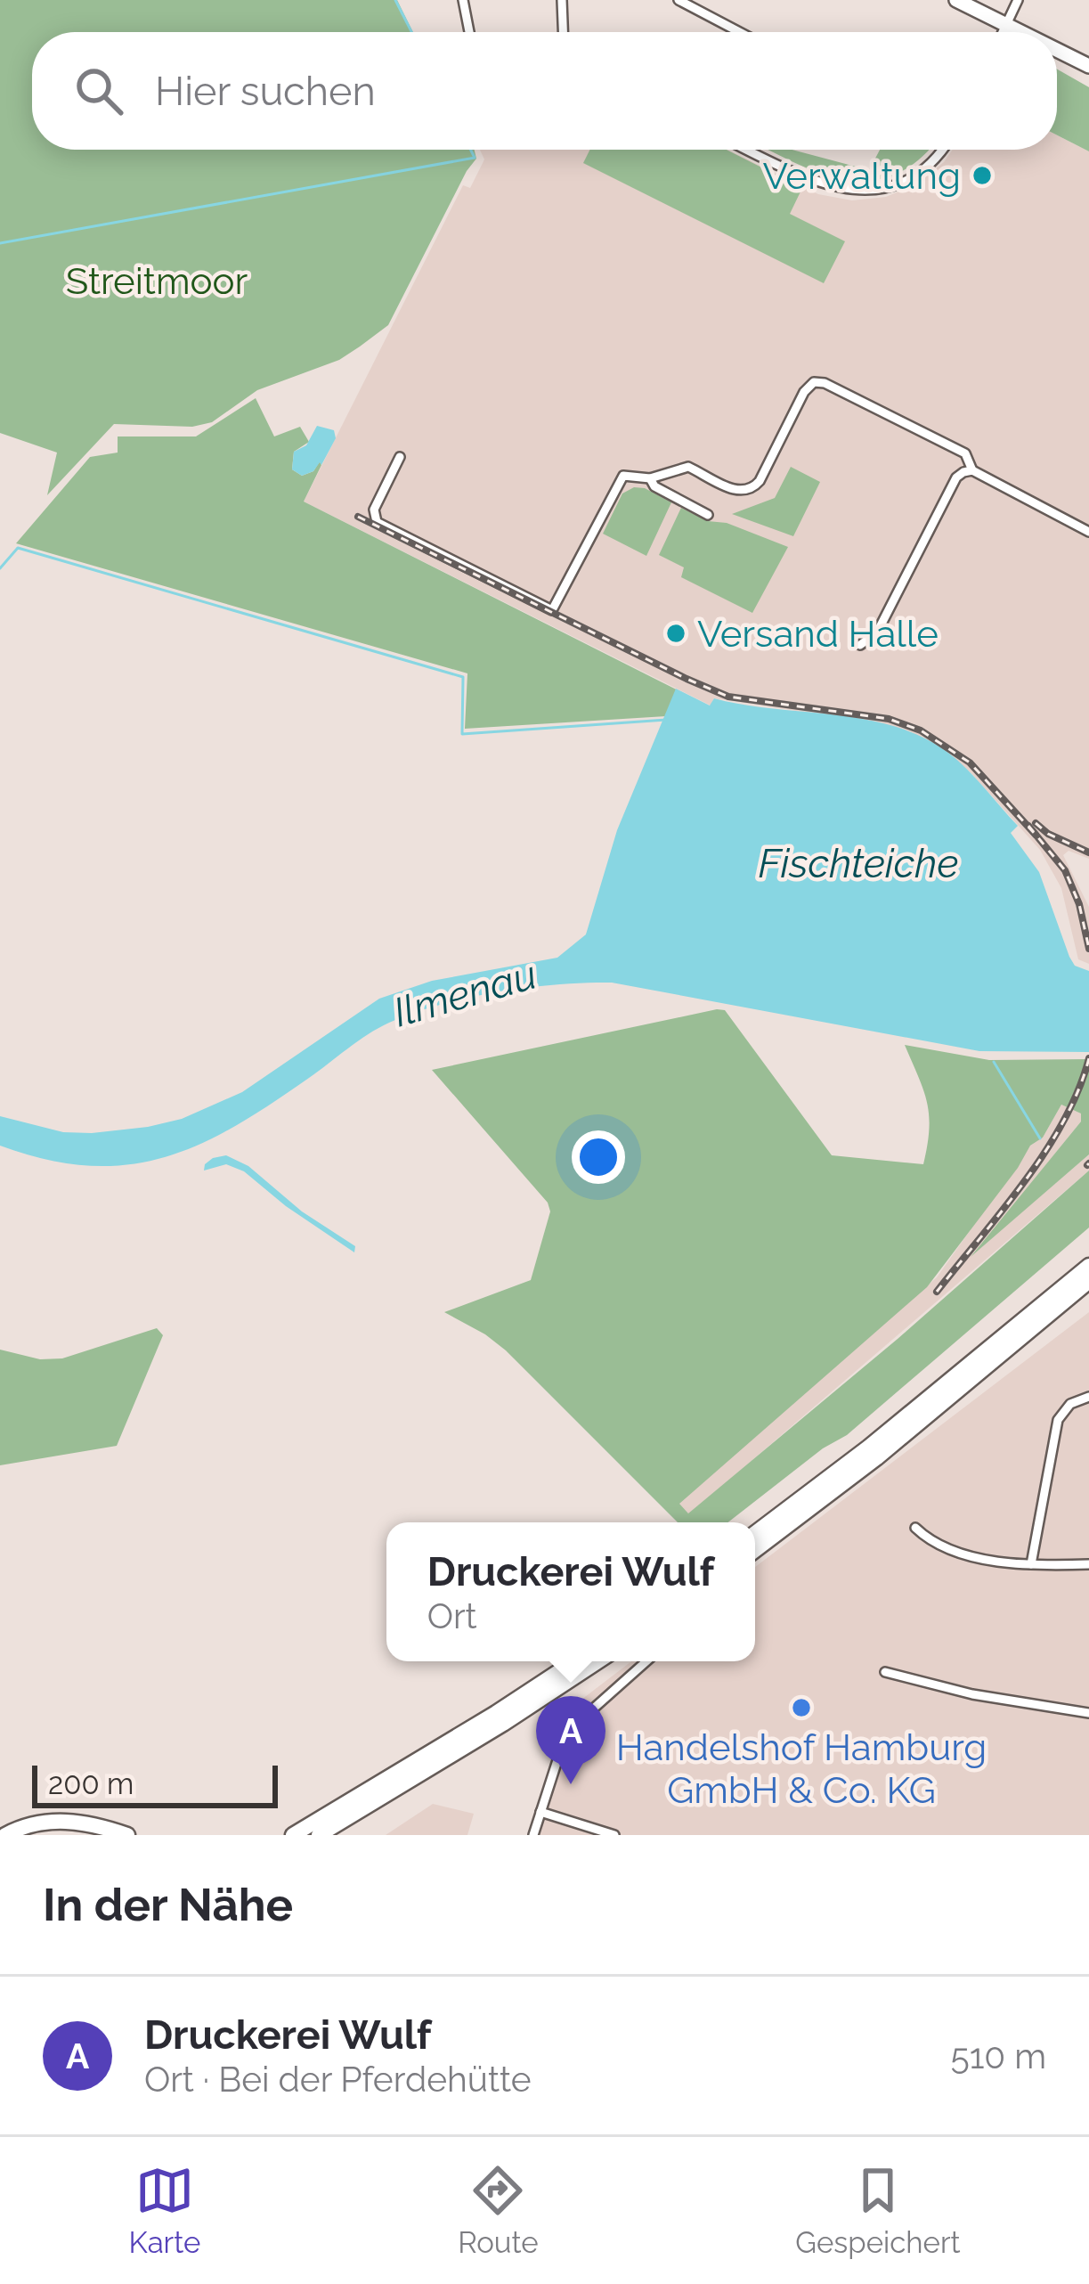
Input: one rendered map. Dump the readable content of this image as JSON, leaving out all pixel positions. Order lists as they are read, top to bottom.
{
  "water": ["Fischteiche", "Ilmenau"],
  "parks": ["Streitmoor"],
  "places": ["Verwaltung", "Versand Halle", "Handelshof Hamburg GmbH & Co. KG"],
  "scale_bar": "200 m",
  "page": {
    "search": "Hier suchen",
    "popup": ["Druckerei Wulf", "Ort"],
    "pins": "A",
    "scale": "200 m",
    "heading": "In der Nähe",
    "list": [
      {
        "mark": "A",
        "name": "Druckerei Wulf",
        "note": "Ort · Bei der Pferdehütte",
        "value": "510 m"
      }
    ],
    "nav": ["Karte", "Route", "Gespeichert"]
  }
}
